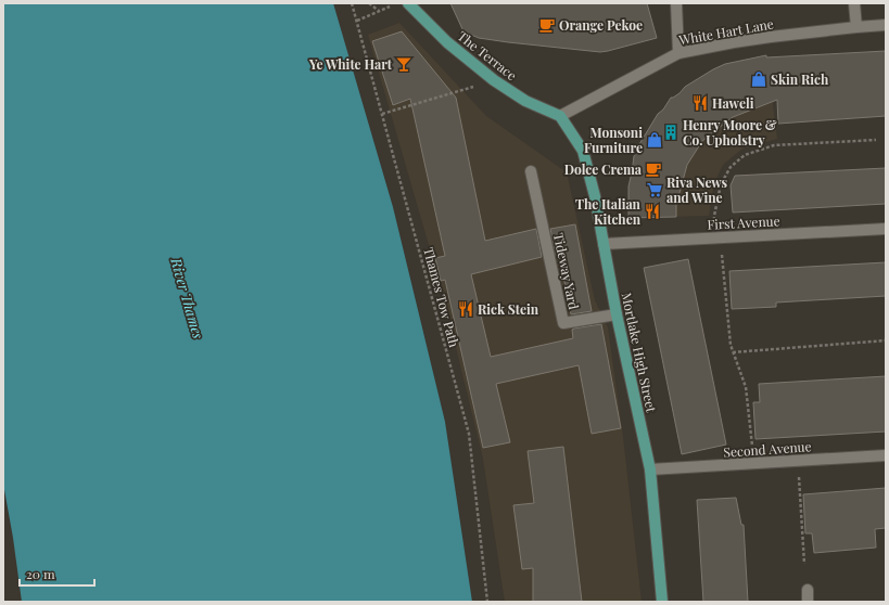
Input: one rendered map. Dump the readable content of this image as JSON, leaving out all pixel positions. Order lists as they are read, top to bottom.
{
  "streets": {
    "main road": ["The Terrace", "Mortlake High Street"],
    "street": [
      "White Hart Lane",
      "First Avenue",
      "Tideway Yard",
      "Second Avenue"
    ],
    "path": ["Thames Tow Path"]
  },
  "crossings": [
    ["White Hart Lane", "The Terrace"],
    ["White Hart Lane", "Mortlake High Street"],
    ["The Terrace", "Mortlake High Street"],
    ["First Avenue", "Mortlake High Street"],
    ["Tideway Yard", "Mortlake High Street"],
    ["Mortlake High Street", "Second Avenue"]
  ],
  "water": ["River Thames"],
  "places": {
    "cafe": ["Orange Pekoe", "Dolce Crema"],
    "bar": ["Ye White Hart"],
    "shop": ["Skin Rich", "Monsoni Furniture"],
    "restaurant": ["Haweli", "The Italian Kitchen", "Rick Stein"],
    "building": ["Henry Moore & Co. Upholstry"],
    "supermarket": ["Riva News and Wine"]
  },
  "scale_bar": "20 m"
}
